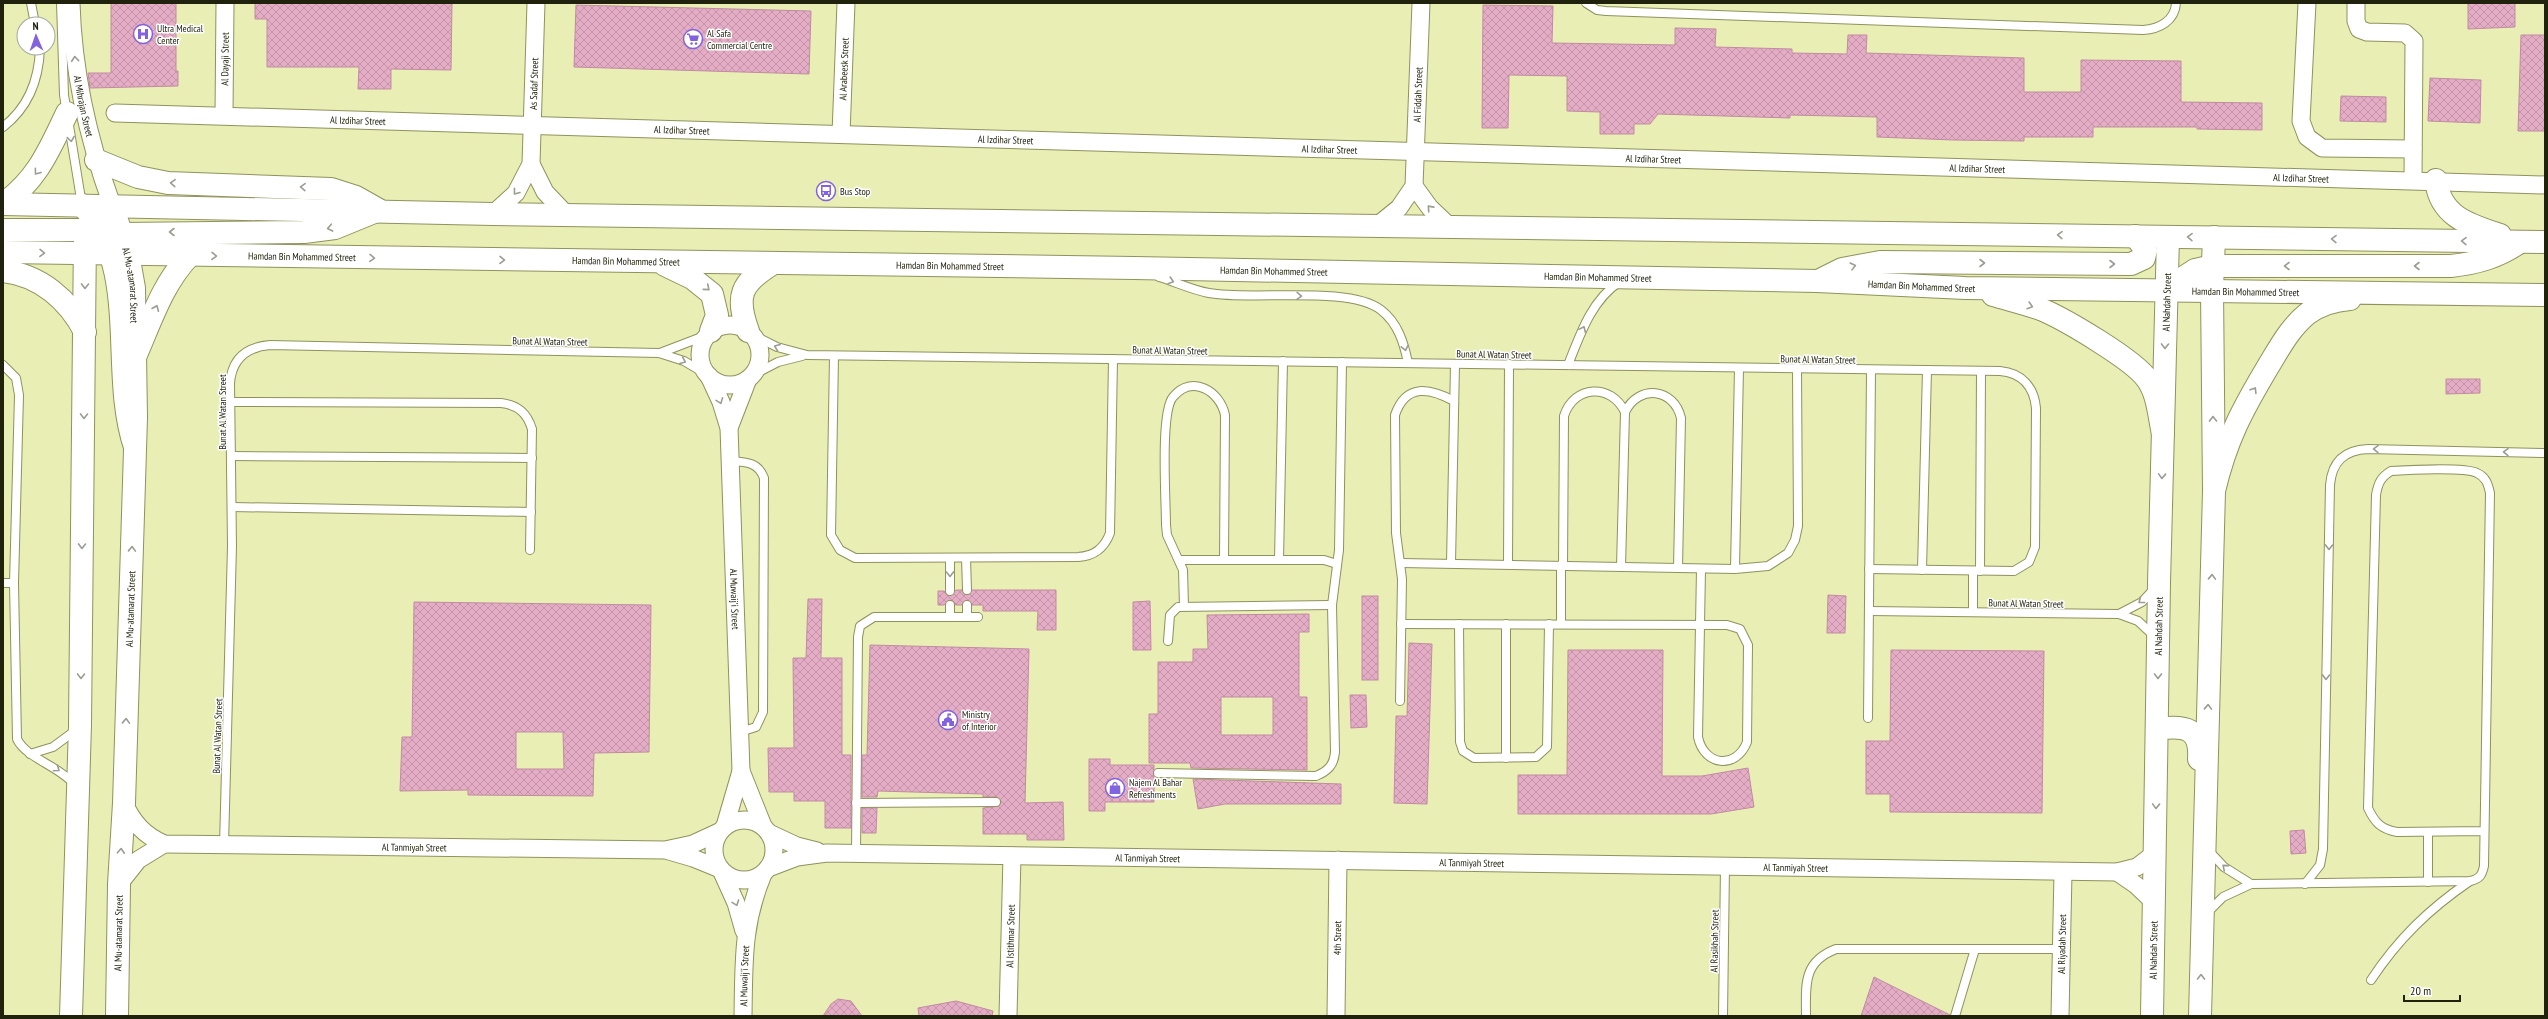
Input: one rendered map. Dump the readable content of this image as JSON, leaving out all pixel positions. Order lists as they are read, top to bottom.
{
  "streets": {
    "main road": ["Hamdan Bin Mohammed Street", "Al Mu-atamarat Street", "Al Nahdah Street"],
    "street": [
      "Al Dayaji Street",
      "Al Arabeesk Street",
      "As Sadaf Street",
      "Al Fiddah Street",
      "Al Mihrajan Street",
      "Al Izdihar Street",
      "Al Muwaij'i Street",
      "Al Tanmiyah Street",
      "Al Istithmar Street",
      "4th Street",
      "Al Riyadah Street"
    ],
    "lane": ["Bunat Al Watan Street", "Al Rasikhah Street"]
  },
  "crossings": [
    ["Al Dayaji Street", "Al Izdihar Street"],
    ["Al Arabeesk Street", "Al Izdihar Street"],
    ["As Sadaf Street", "Al Izdihar Street"],
    ["Al Fiddah Street", "Al Izdihar Street"],
    ["Hamdan Bin Mohammed Street", "Al Mu-atamarat Street"],
    ["Hamdan Bin Mohammed Street", "Al Nahdah Street"],
    ["Al Mu-atamarat Street", "Al Tanmiyah Street"],
    ["Al Nahdah Street", "Bunat Al Watan Street"],
    ["Al Nahdah Street", "Al Tanmiyah Street"],
    ["Bunat Al Watan Street", "Al Muwaij'i Street"],
    ["Bunat Al Watan Street", "Al Tanmiyah Street"],
    ["Al Muwaij'i Street", "Al Tanmiyah Street"],
    ["Al Tanmiyah Street", "Al Istithmar Street"],
    ["Al Tanmiyah Street", "4th Street"],
    ["Al Tanmiyah Street", "Al Rasikhah Street"],
    ["Al Tanmiyah Street", "Al Riyadah Street"]
  ],
  "one_way": ["Al Mihrajan Street"],
  "places": {
    "hospital": ["Ultra Medical Center"],
    "supermarket": ["Al Safa Commercial Centre"],
    "bus stop": ["Bus Stop"],
    "public building": ["Ministry of Interior"],
    "shop": ["Najem Al Bahar Refreshments"]
  },
  "scale_bar": "20 m",
  "north": "top"
}
